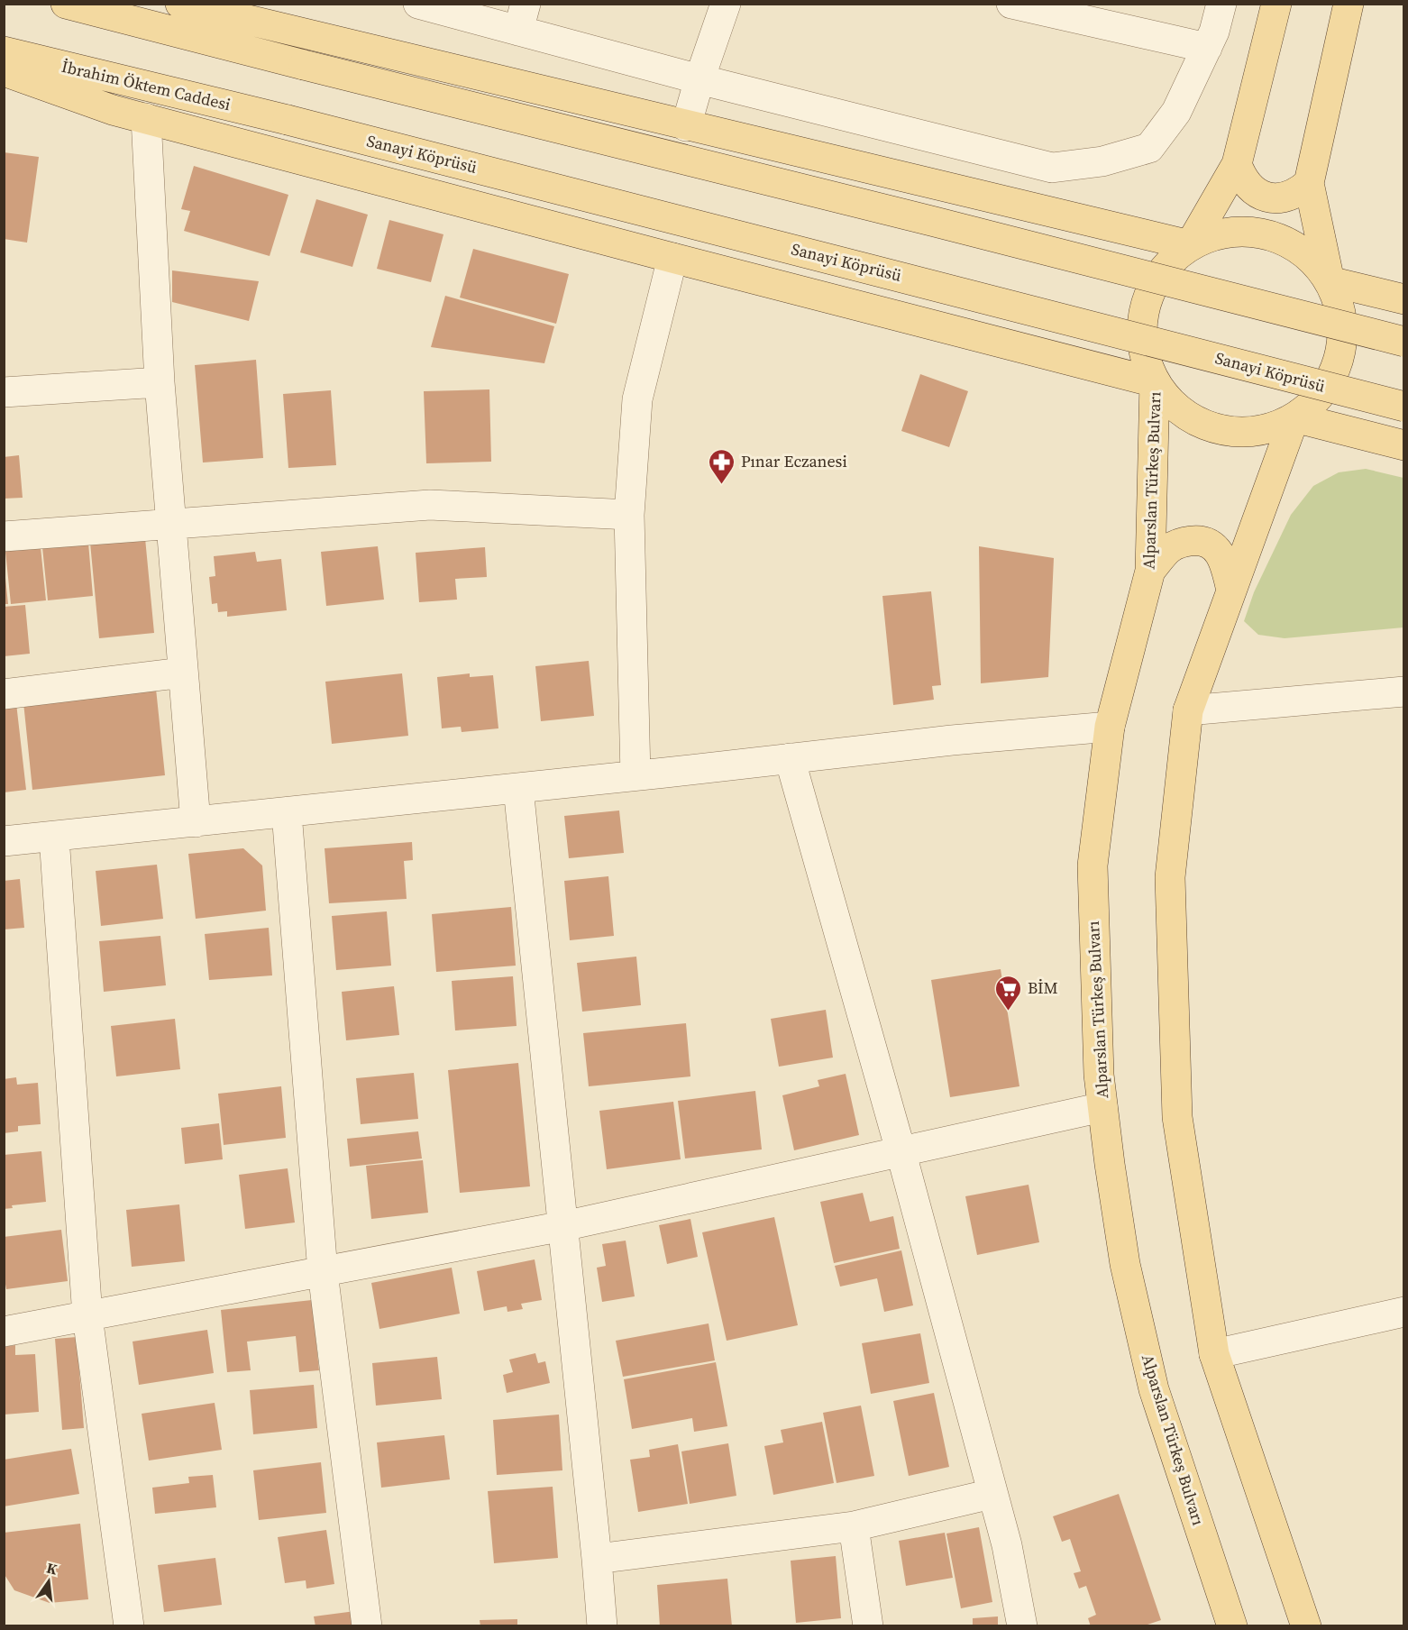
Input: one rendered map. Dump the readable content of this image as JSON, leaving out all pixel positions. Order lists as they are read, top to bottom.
{
  "streets": {
    "main road": ["İbrahim Öktem Caddesi", "Sanayi Köprüsü", "Alparslan Türkeş Bulvarı"]
  },
  "crossings": [
    ["İbrahim Öktem Caddesi", "Sanayi Köprüsü"]
  ],
  "places": {
    "pharmacy": ["Pınar Eczanesi"],
    "supermarket": ["BİM"]
  },
  "north": "top"
}
